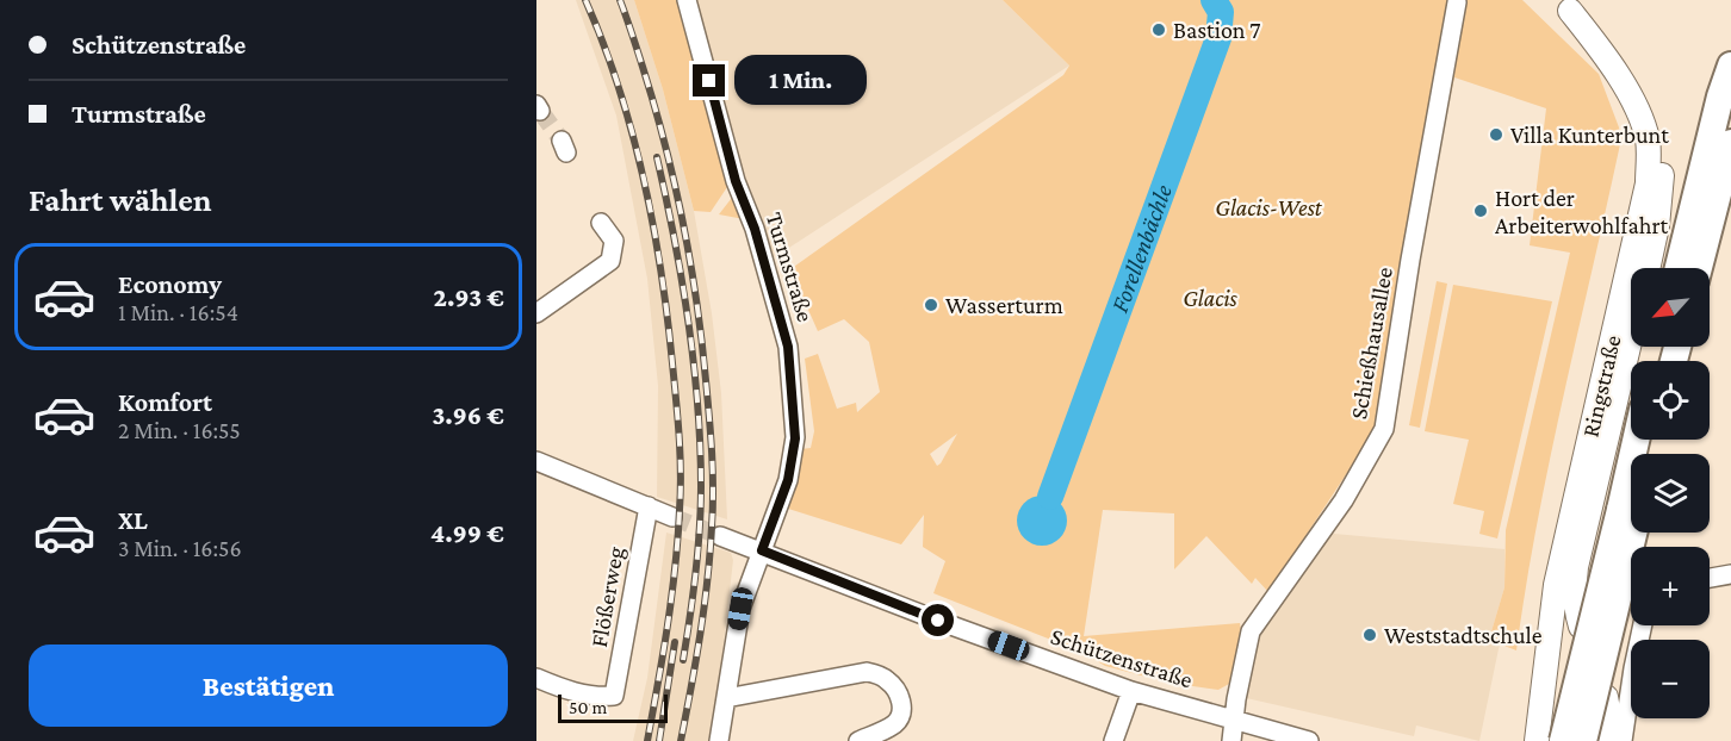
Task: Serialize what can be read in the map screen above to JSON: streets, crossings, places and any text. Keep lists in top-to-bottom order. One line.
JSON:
{"streets":{"main road":["Ringstraße"],"street":["Turmstraße","Schießhausallee","Flößerweg","Schützenstraße"]},"crossings":[["Turmstraße","Schützenstraße"],["Schießhausallee","Schützenstraße"]],"water":["Forellenbächle"],"parks":["Glacis-West","Glacis"],"places":["Bastion 7","Villa Kunterbunt","Hort der Arbeiterwohlfahrt","Wasserturm","Weststadtschule"],"scale_bar":"50 m","north":"bottom left","page":{"banner":["Schützenstraße","Turmstraße"],"bubble":"1 Min.","heading":"Fahrt wählen","list":[{"name":"Economy","note":"1 Min. · 16:54","value":"2.93 €"},{"name":"Komfort","note":"2 Min. · 16:55","value":"3.96 €"},{"name":"XL","note":"3 Min. · 16:56","value":"4.99 €"}],"map_buttons":["+","−"],"buttons":"Bestätigen","scale":"50 m"}}
